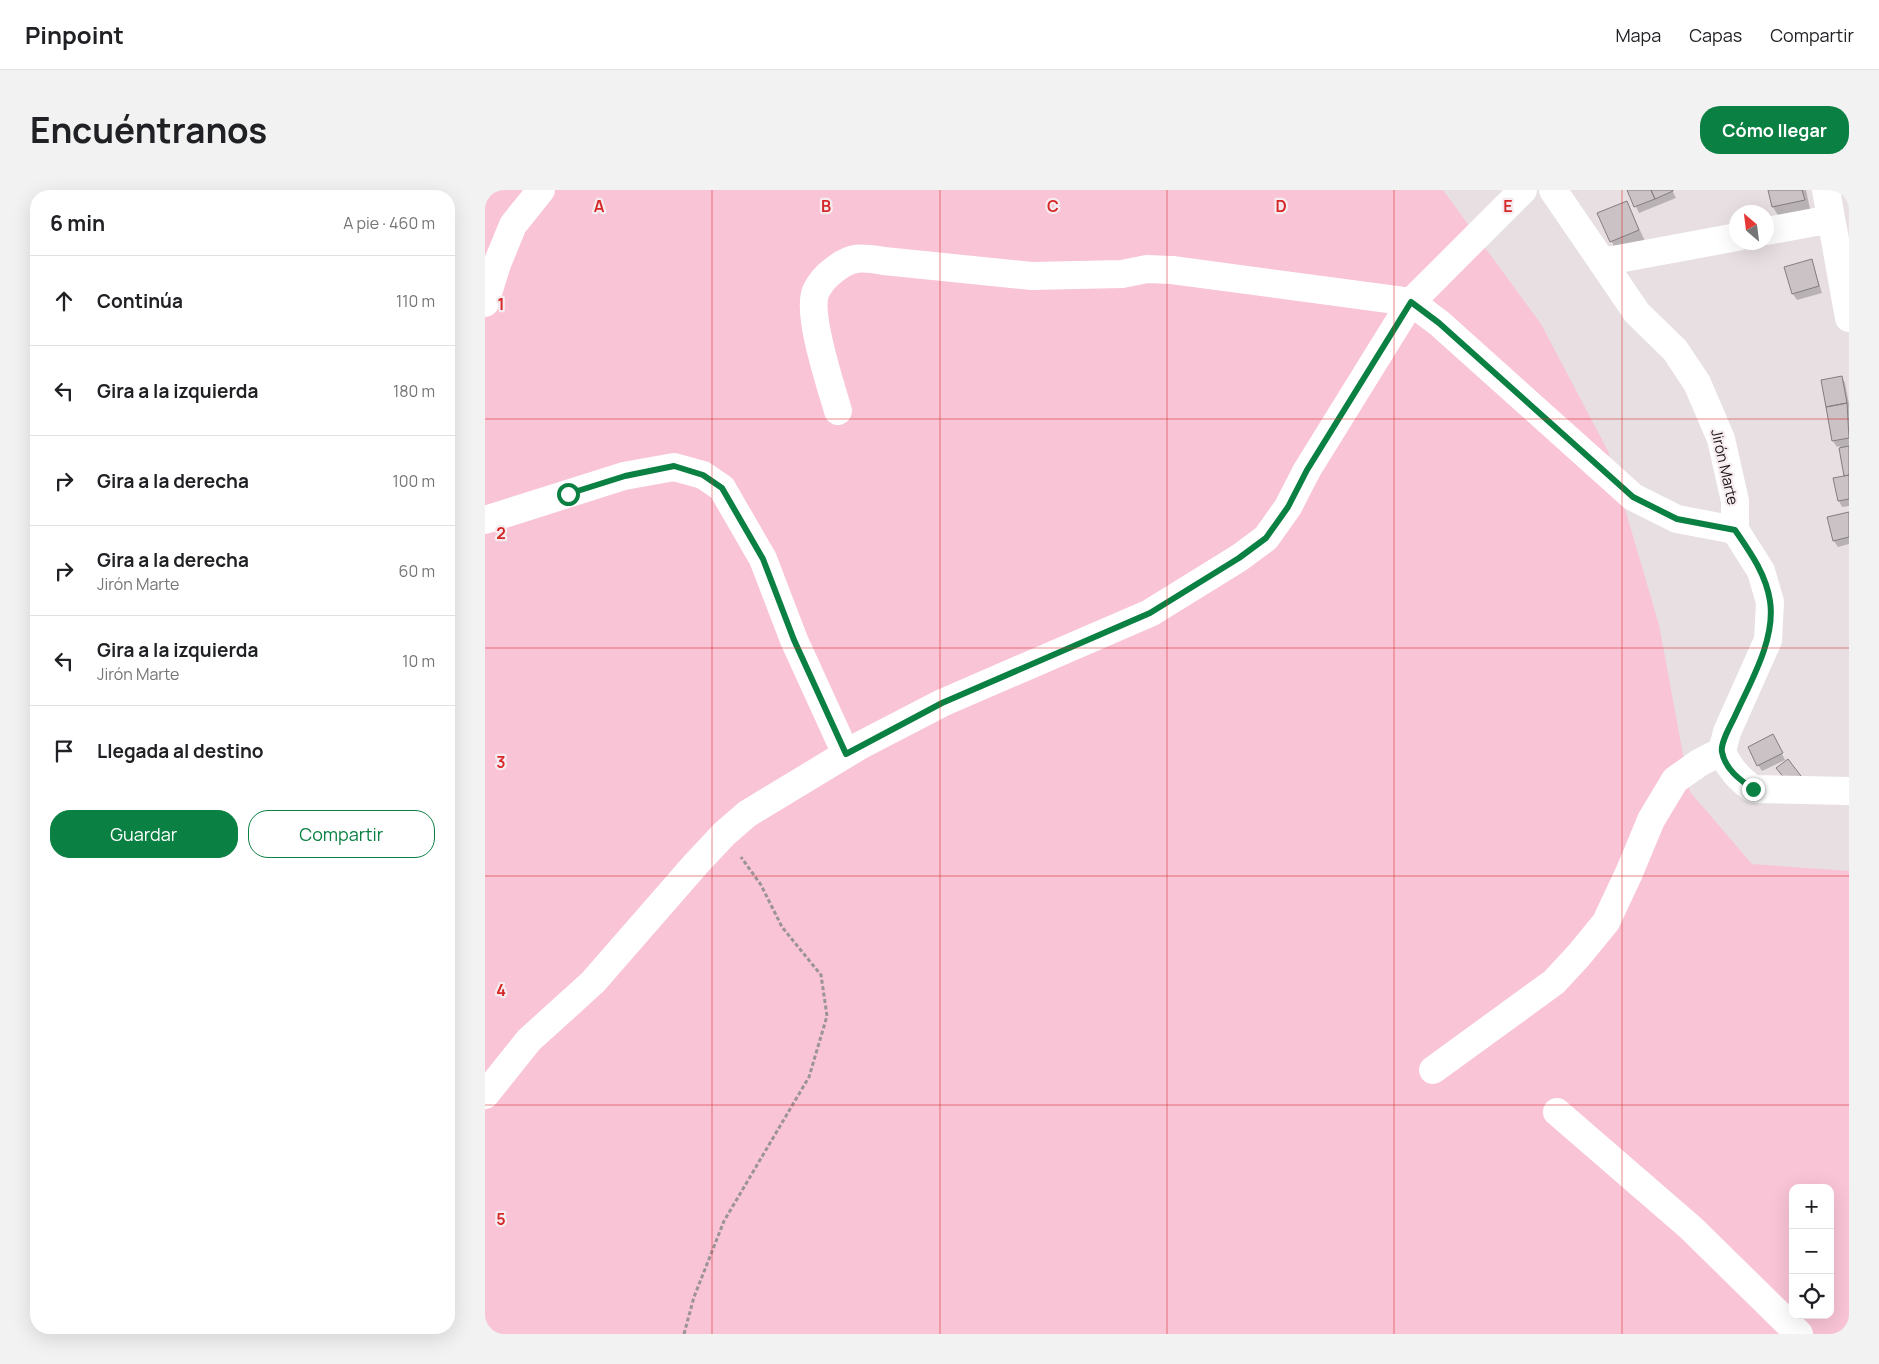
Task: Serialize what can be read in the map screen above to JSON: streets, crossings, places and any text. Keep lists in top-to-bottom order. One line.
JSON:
{"streets":{"street":["Jirón Marte"]},"north":"top left","page":{"header":"Pinpoint","nav":["Mapa","Capas","Compartir"],"title":"Encuéntranos","buttons":["Cómo llegar",["Guardar","Compartir"]],"heading":["6 min","A pie · 460 m"],"list":[["Continúa","110 m"],["Gira a la izquierda","180 m"],["Gira a la derecha","100 m"],["Gira a la derecha","Jirón Marte","60 m"],["Gira a la izquierda","Jirón Marte","10 m"],"Llegada al destino"],"map_buttons":["+","−"]},"grid":{"columns":["A","B","C","D","E"],"rows":["1","2","3","4","5"]}}
